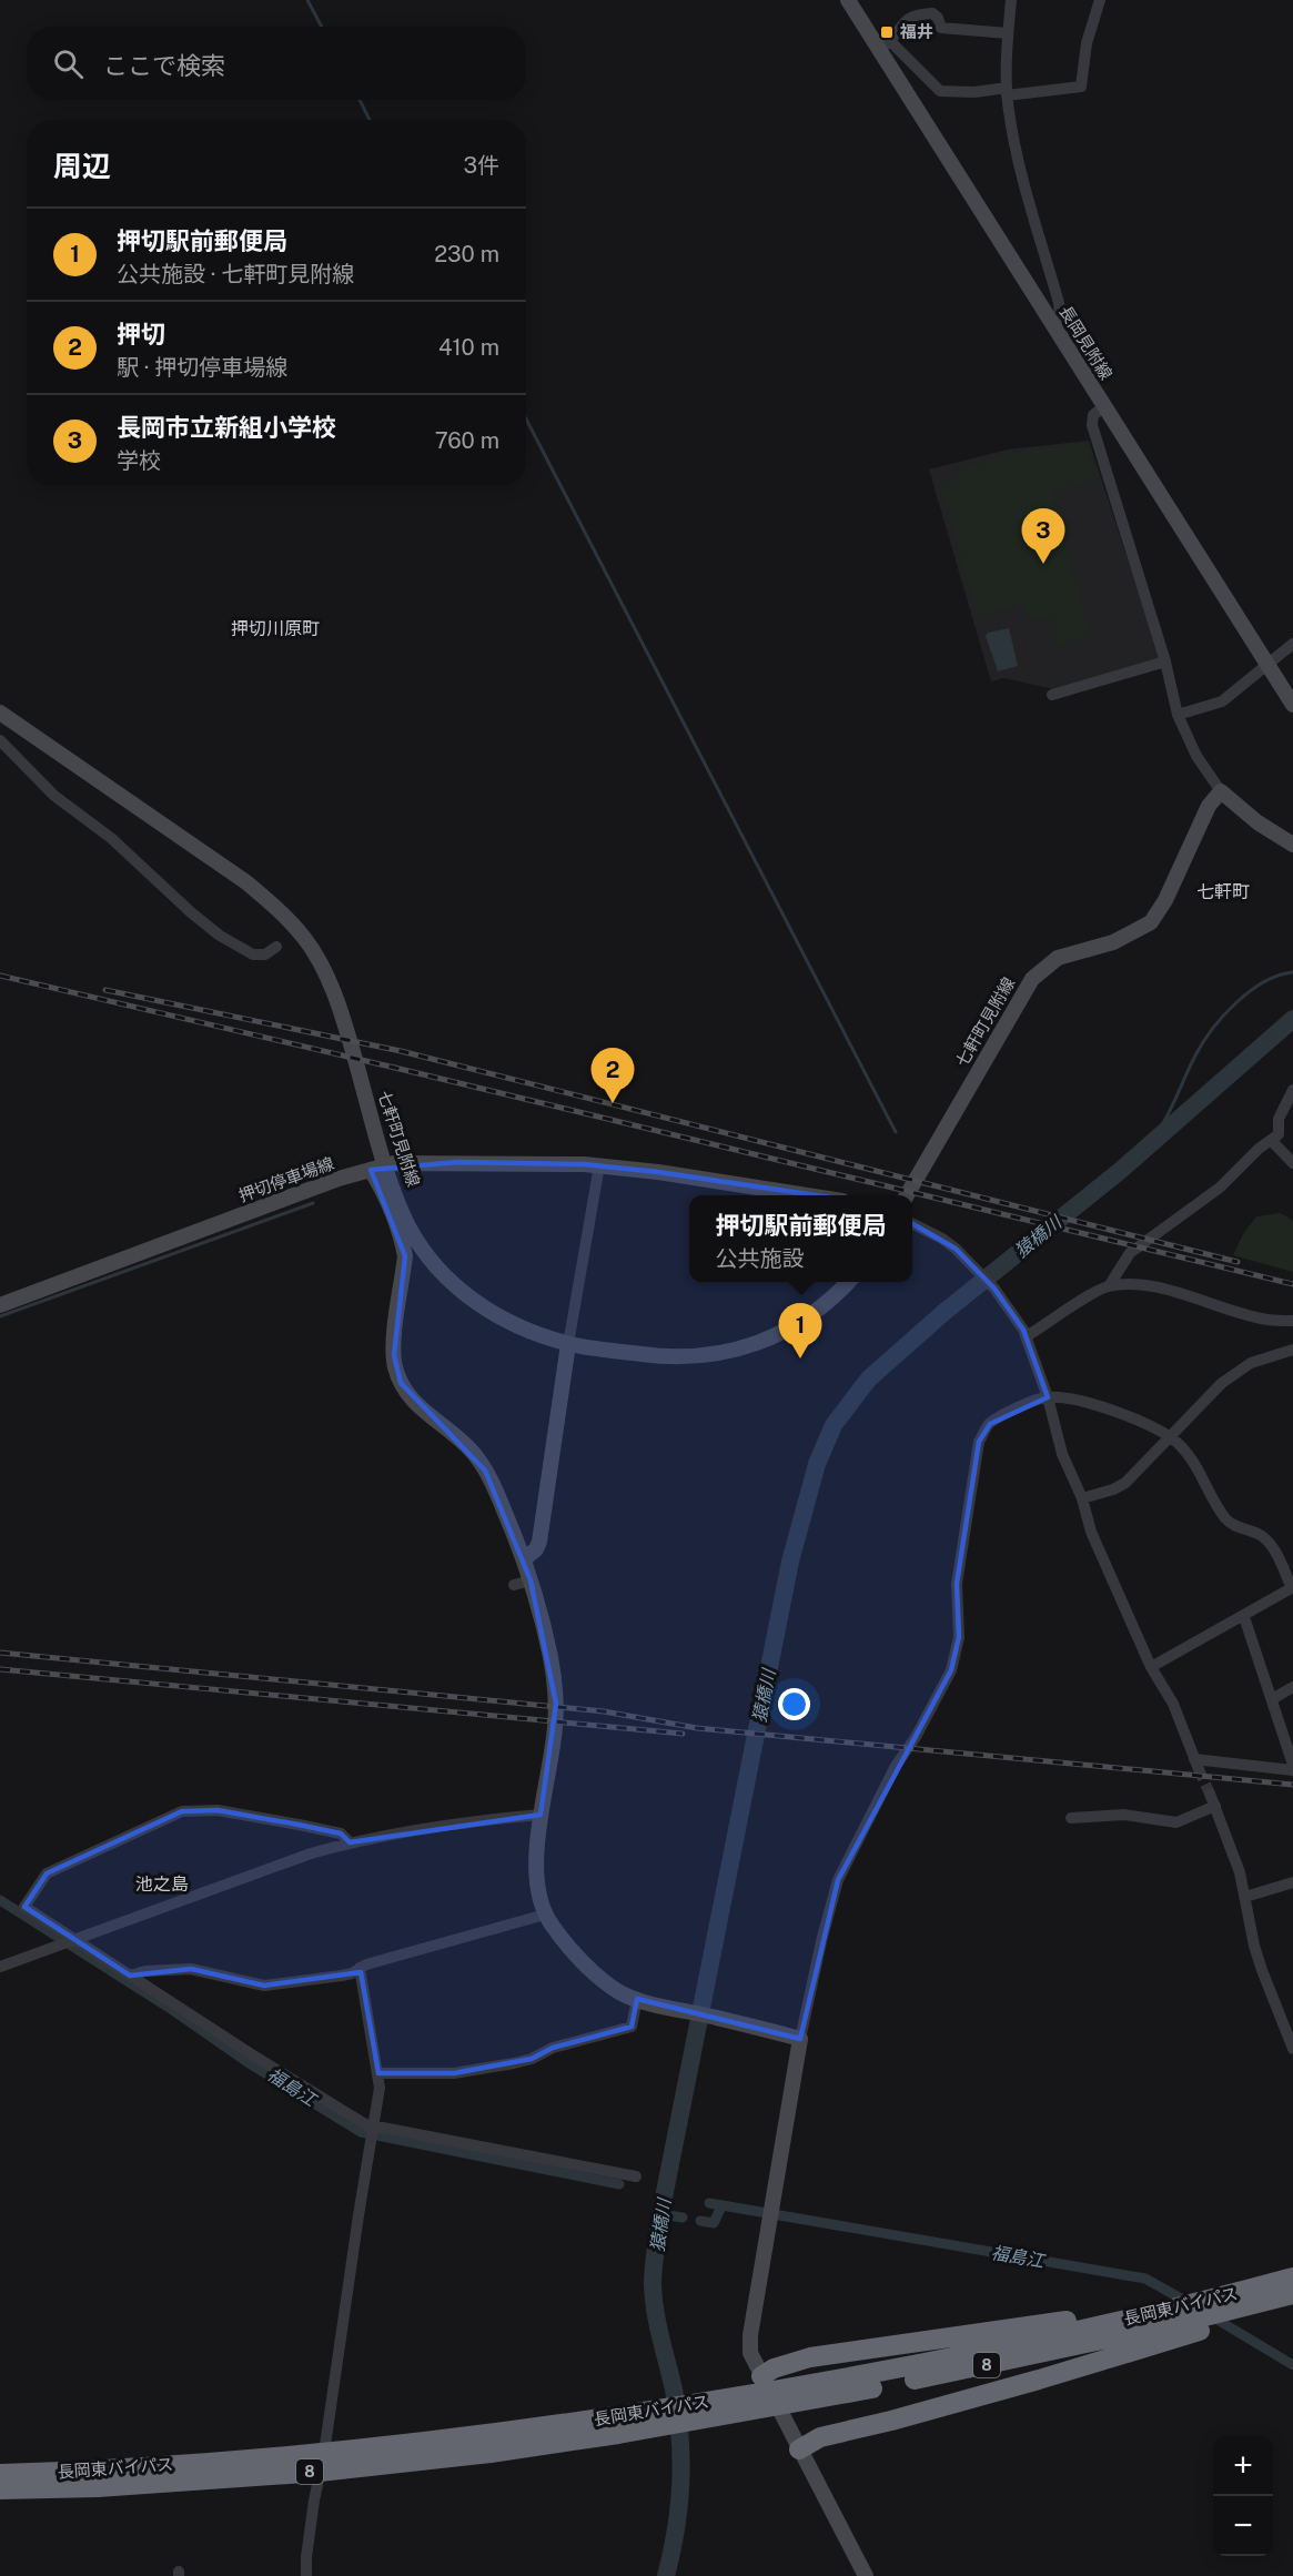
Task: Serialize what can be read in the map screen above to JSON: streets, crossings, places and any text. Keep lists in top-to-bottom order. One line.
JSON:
{"streets":{"highway":["長岡東バイパス","8"],"main road":["長岡見附線","七軒町見附線","押切停車場線"]},"districts":["押切川原町","七軒町","池之島"],"water":["猿橋川","福島江"],"places":{"transit":["福井"]},"page":{"search":"ここで検索","heading":["周辺","3件"],"list":[{"mark":"1","name":"押切駅前郵便局","note":"公共施設 · 七軒町見附線","value":"230 m"},{"mark":"2","name":"押切","note":"駅 · 押切停車場線","value":"410 m"},{"mark":"3","name":"長岡市立新組小学校","note":"学校","value":"760 m"}],"pins":["3","2","1"],"popup":["押切駅前郵便局","公共施設"],"map_buttons":["+","−"]}}
